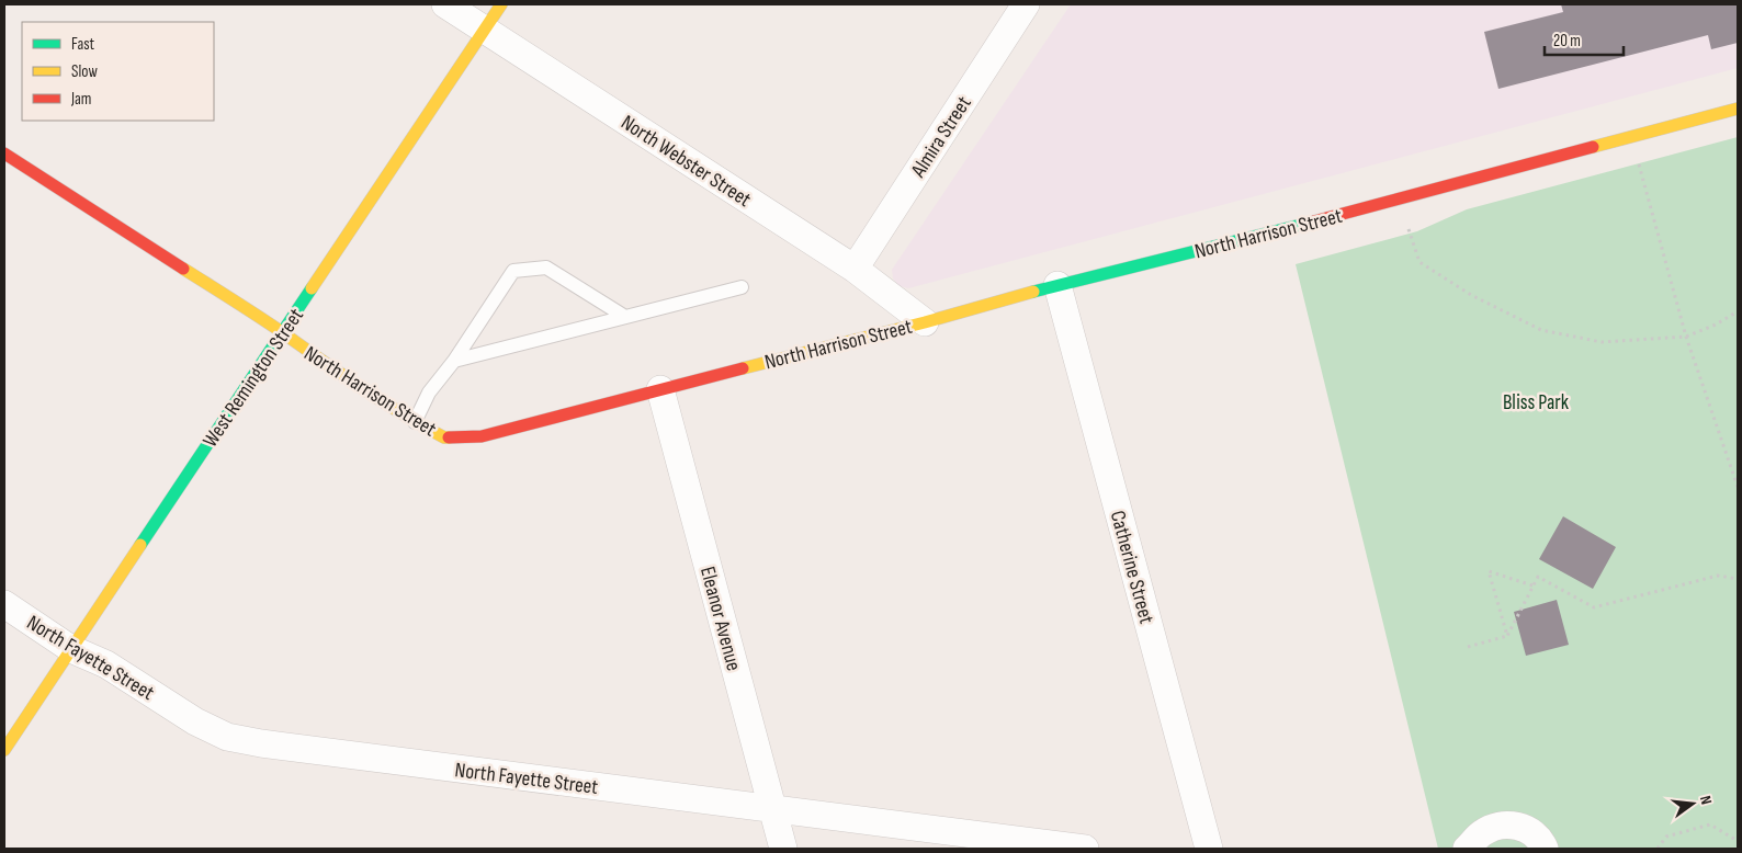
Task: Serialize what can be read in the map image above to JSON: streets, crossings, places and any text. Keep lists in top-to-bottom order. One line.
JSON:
{"streets":{"street":["Almira Street","North Webster Street","North Harrison Street","West Remington Street","Catherine Street","Eleanor Avenue","North Fayette Street"]},"crossings":[["Almira Street","North Webster Street"],["North Webster Street","North Harrison Street"],["North Webster Street","West Remington Street"],["North Harrison Street","West Remington Street"],["North Harrison Street","Catherine Street"],["North Harrison Street","Eleanor Avenue"],["West Remington Street","North Fayette Street"],["Eleanor Avenue","North Fayette Street"]],"parks":["Bliss Park"],"legend":["Fast","Slow","Jam"],"scale_bar":"20 m","north":"right"}
